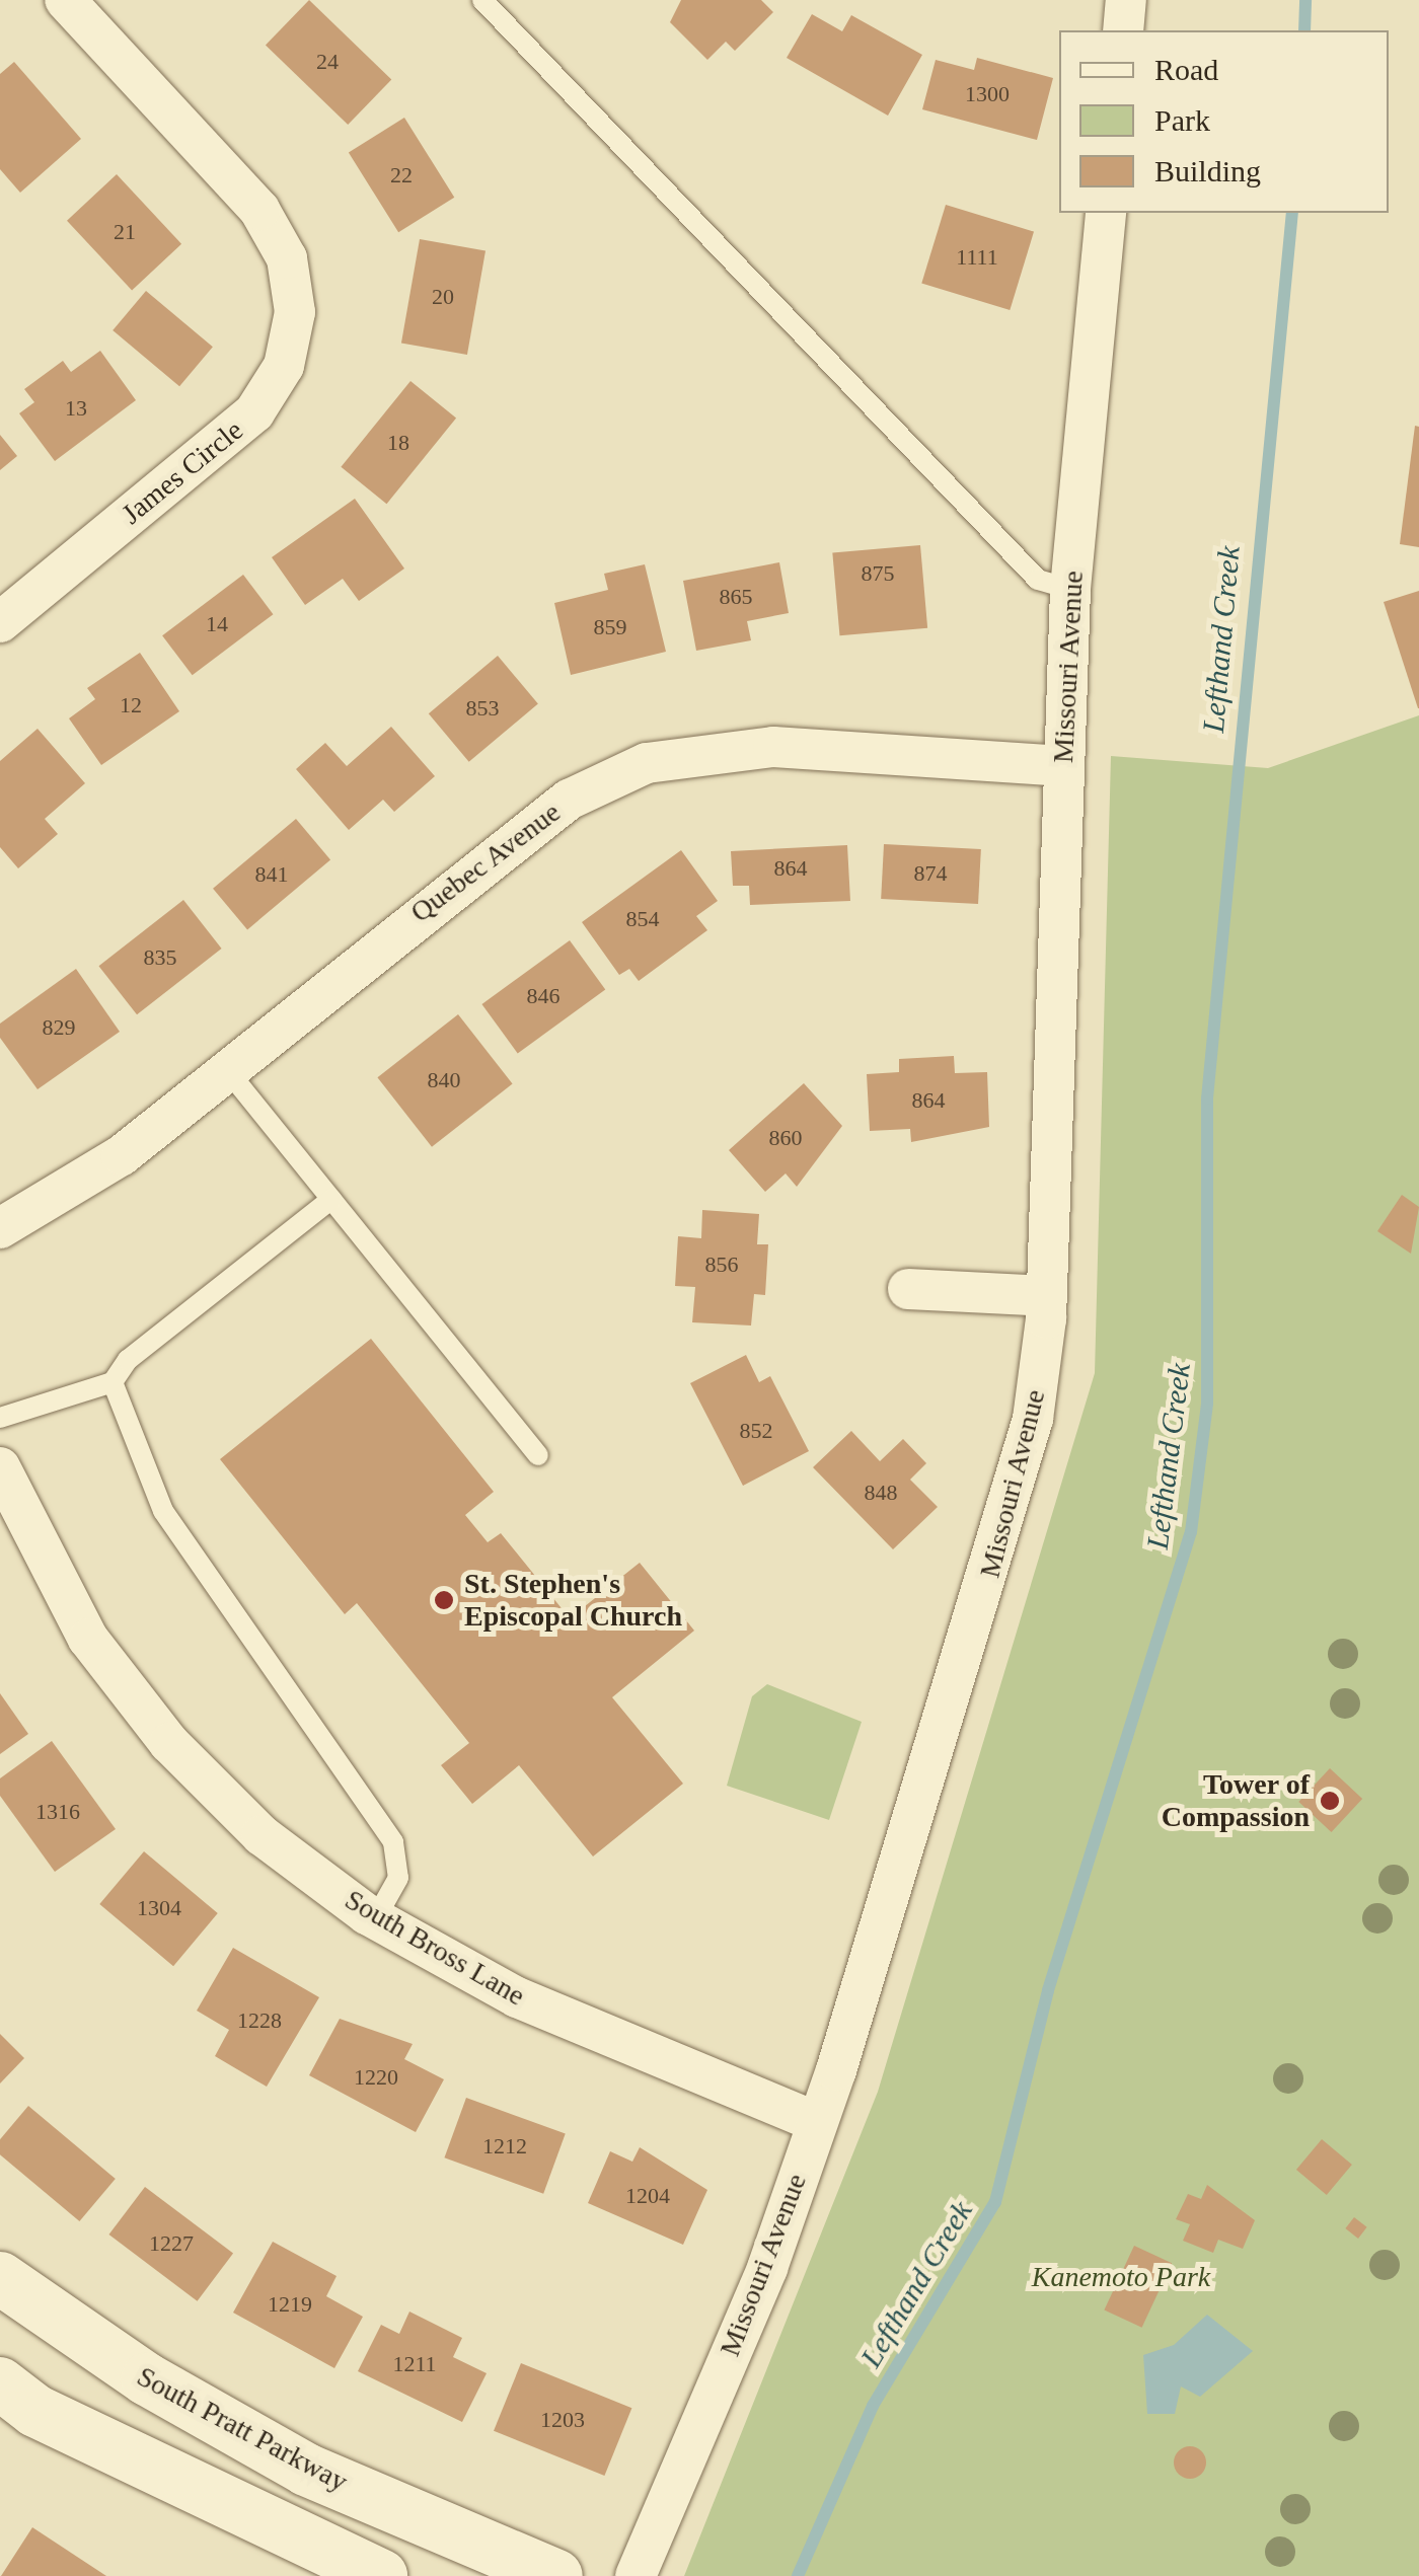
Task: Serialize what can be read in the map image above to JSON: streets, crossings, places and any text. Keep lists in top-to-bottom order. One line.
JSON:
{"streets":{"street":["James Circle","Missouri Avenue","Quebec Avenue","South Bross Lane","South Pratt Parkway"]},"crossings":[["Missouri Avenue","Quebec Avenue"],["Missouri Avenue","South Bross Lane"]],"water":["Lefthand Creek"],"parks":["Kanemoto Park"],"places":["St. Stephen's Episcopal Church","Tower of Compassion"],"house_numbers":["24","1300","22","21","1111","20","13","18","875","865","14","859","12","853","864","874","841","854","835","846","829","840","864","860","856","852","848","1316","1304","1228","1220","1212","1204","1227","1219","1211","1203"],"legend":["Road","Park","Building"]}
